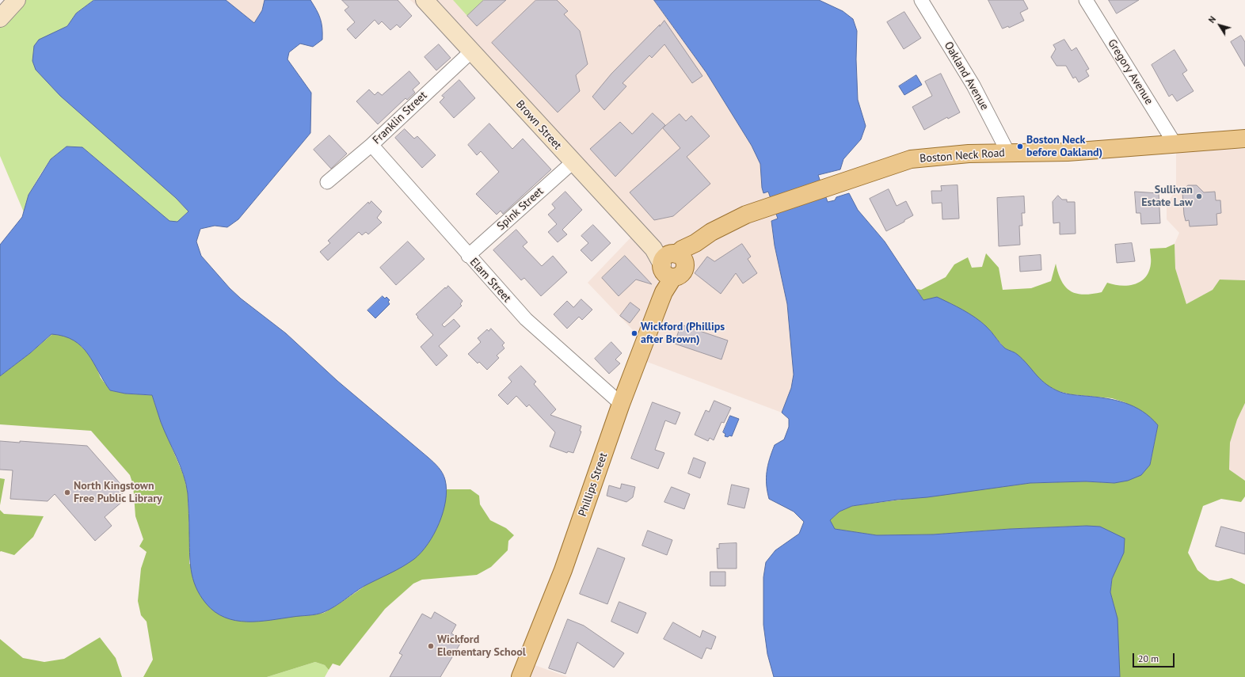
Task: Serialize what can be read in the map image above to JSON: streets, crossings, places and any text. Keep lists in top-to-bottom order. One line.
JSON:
{"streets":{"main road":["Brown Street","Boston Neck Road","Phillips Street"],"street":["Gregory Avenue","Oakland Avenue","Franklin Street","Spink Street","Elam Street"]},"crossings":[["Gregory Avenue","Boston Neck Road"],["Oakland Avenue","Boston Neck Road"],["Franklin Street","Brown Street"],["Franklin Street","Elam Street"],["Brown Street","Boston Neck Road"],["Brown Street","Spink Street"],["Brown Street","Phillips Street"],["Boston Neck Road","Phillips Street"],["Spink Street","Elam Street"],["Elam Street","Phillips Street"]],"places":["Boston Neck before Oakland)","Sullivan Estate Law","Wickford (Phillips after Brown)","North Kingstown Free Public Library","Wickford Elementary School"],"scale_bar":"20 m","north":"top left"}
